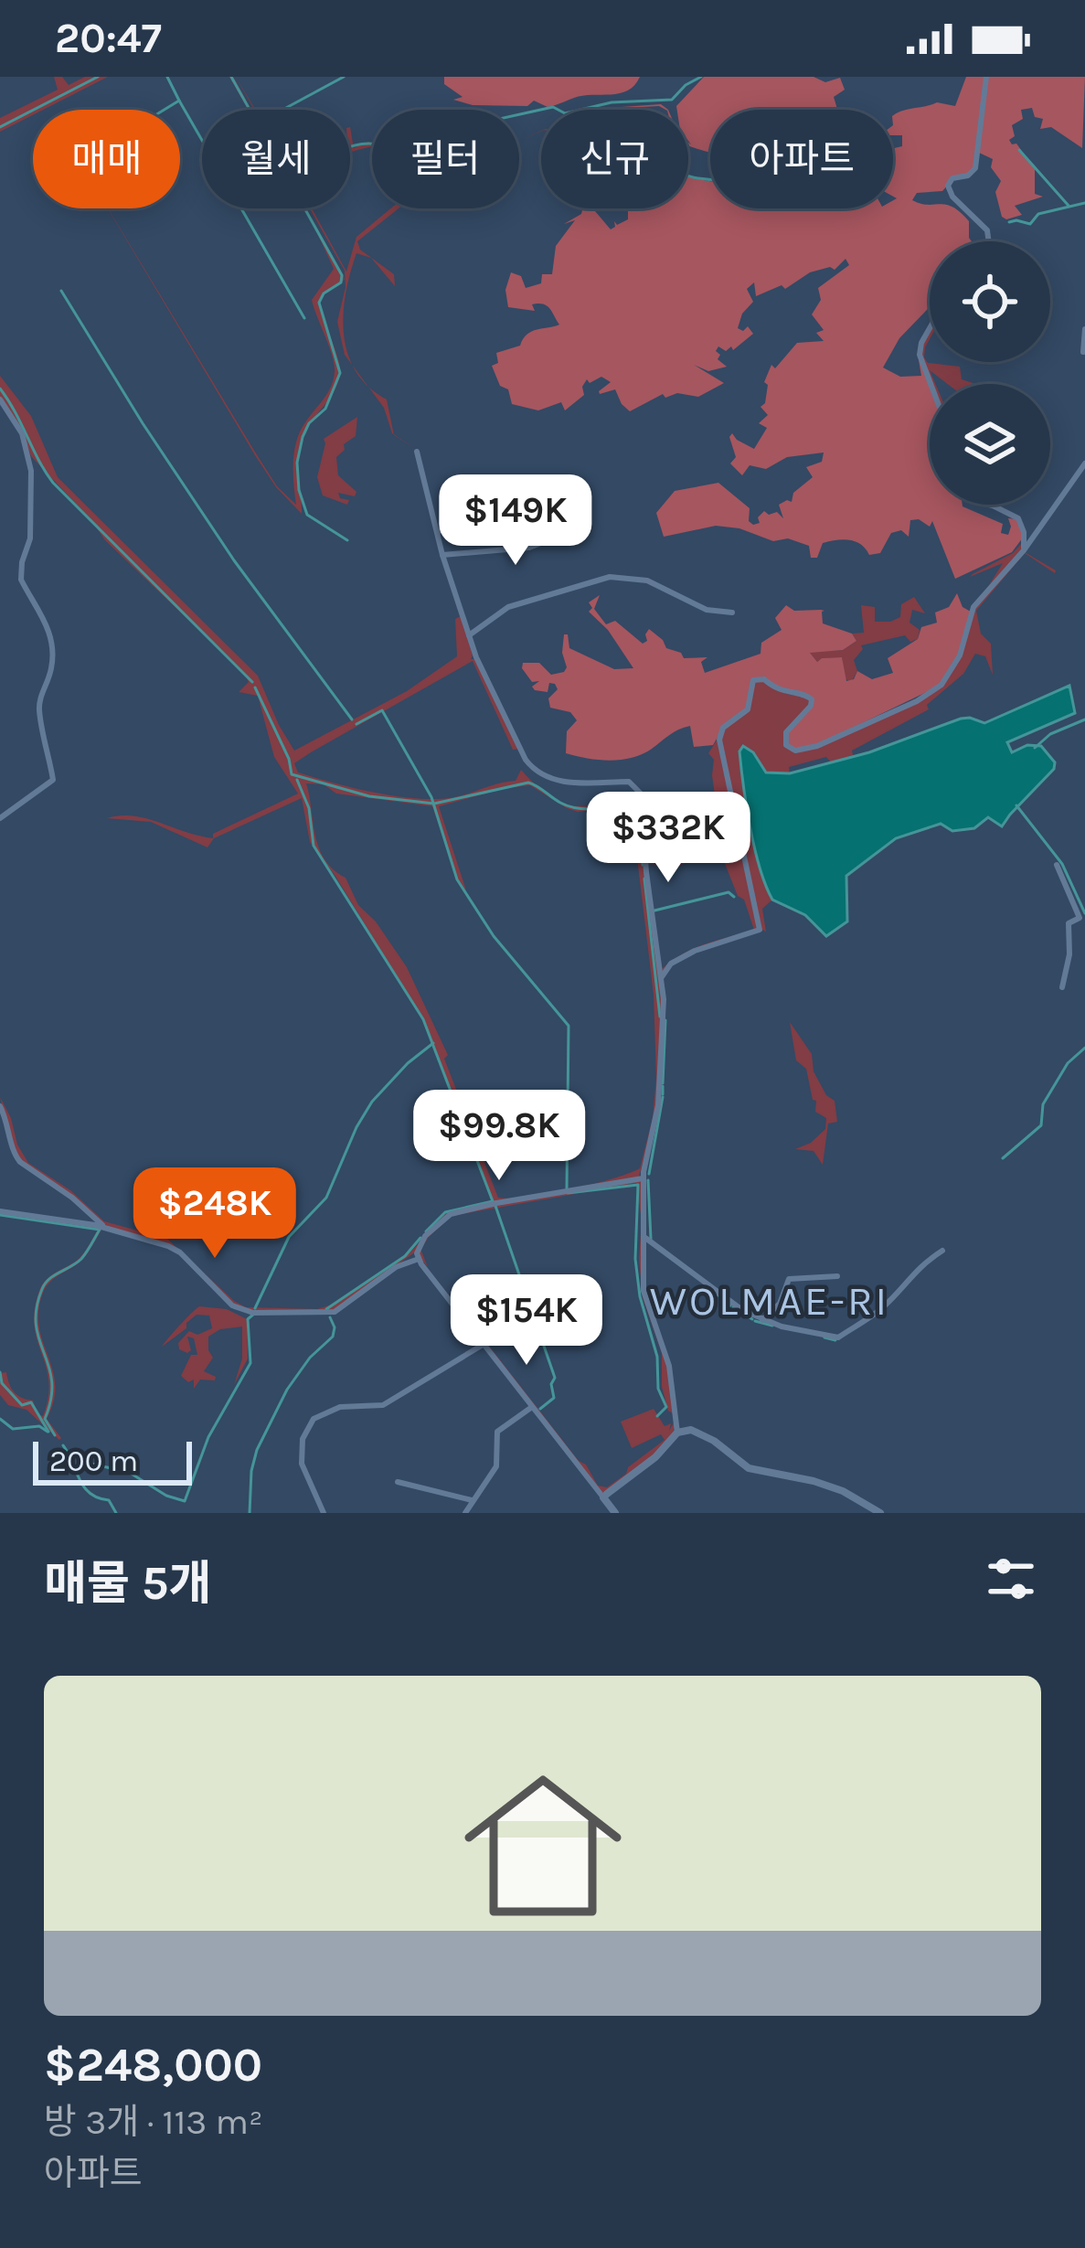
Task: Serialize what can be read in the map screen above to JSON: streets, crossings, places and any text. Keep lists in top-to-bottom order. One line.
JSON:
{"districts":["WOLMAE-RI"],"scale_bar":"200 m","page":{"status":"20:47","chip":["매매","월세","필터","신규","아파트"],"price":["$149K","$332K","$99.8K","$248K","$154K"],"scale":"200 m","heading":"매물 5개","list":[{"name":"$248,000","note":"방 3개 · 113 m² · 아파트"}]}}
